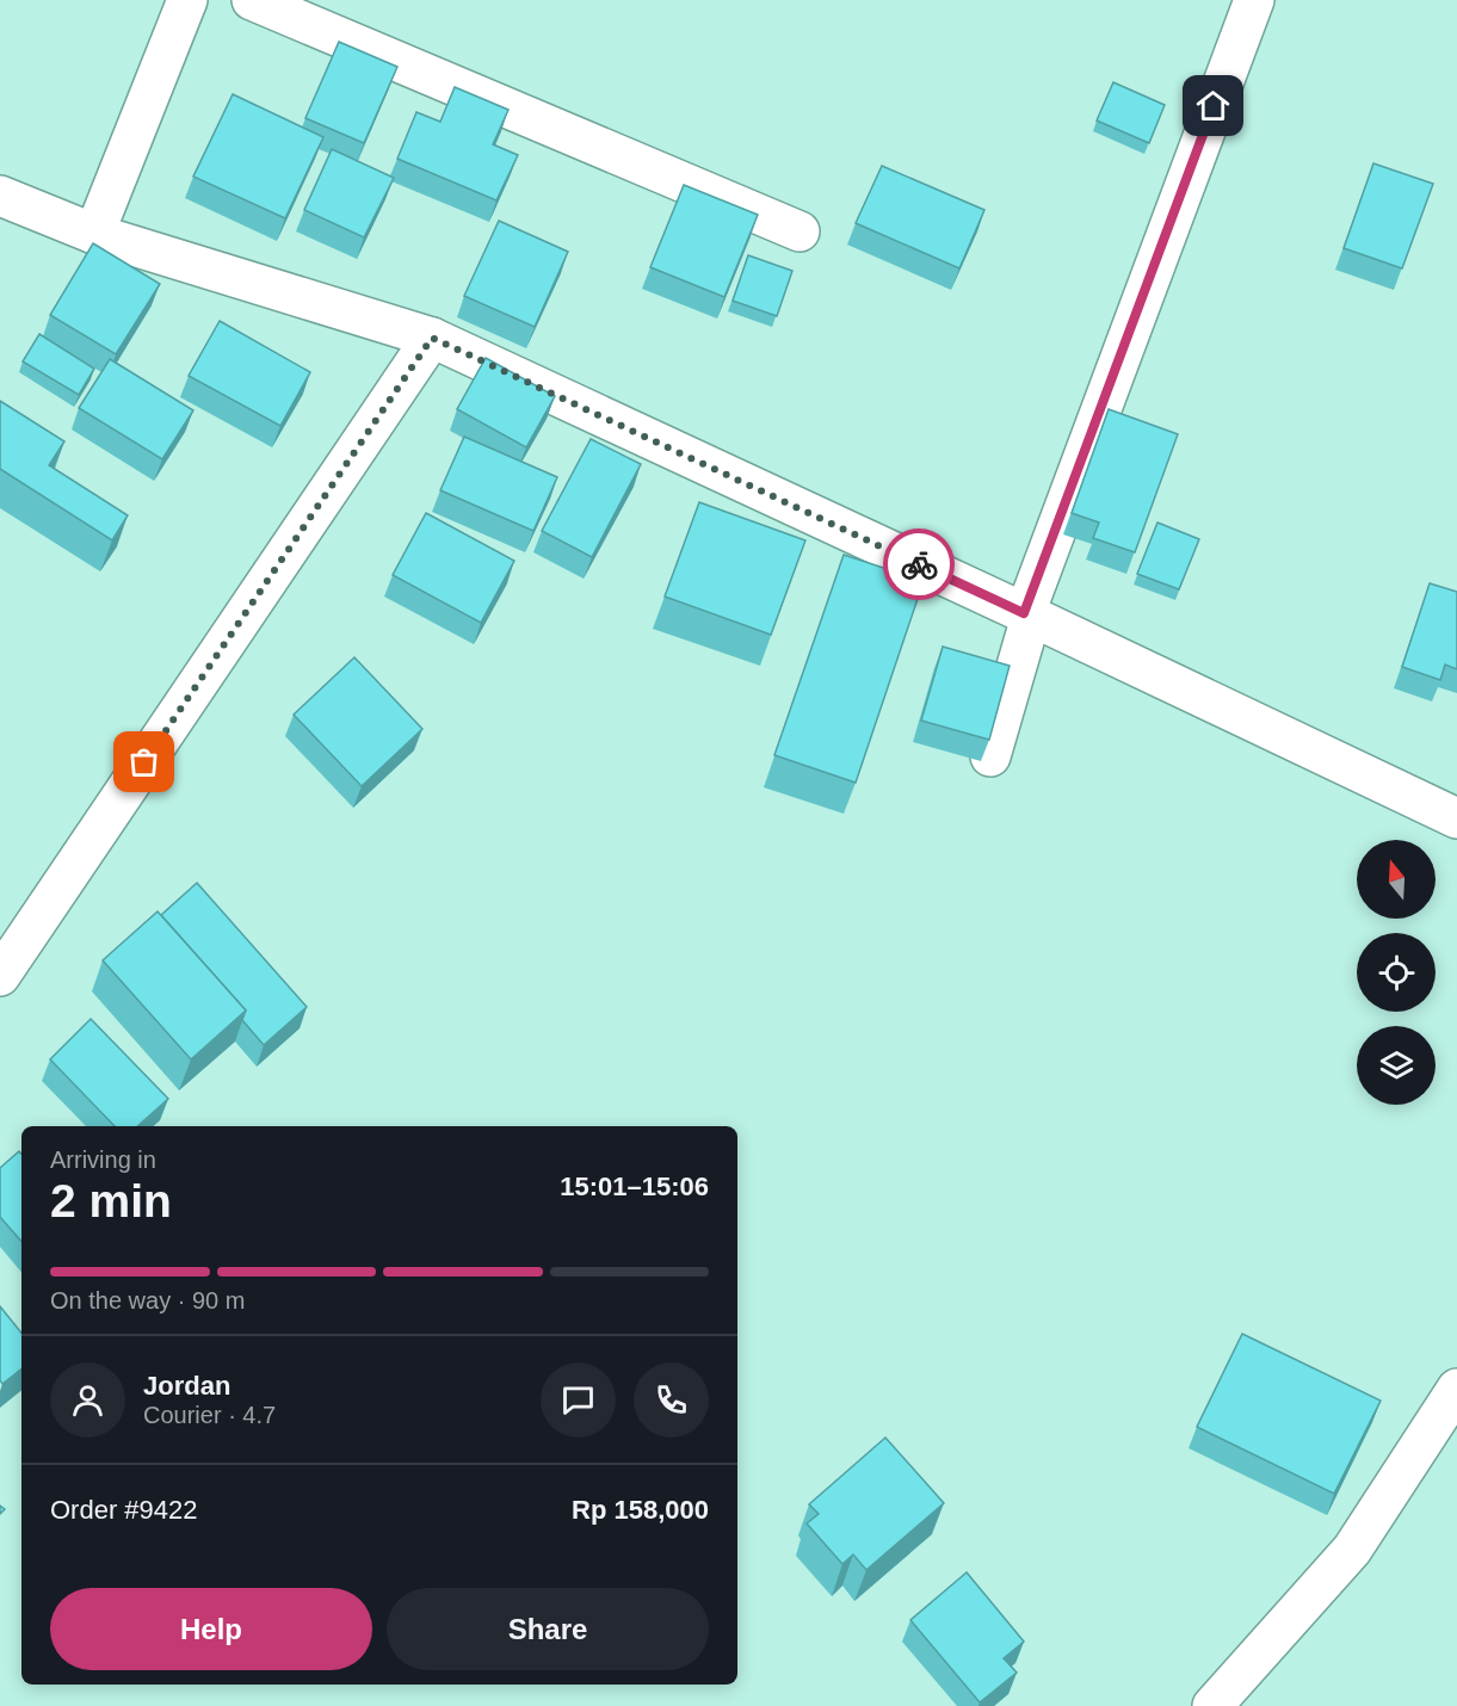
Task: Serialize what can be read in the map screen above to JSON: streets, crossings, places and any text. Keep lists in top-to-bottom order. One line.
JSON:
{"north":"top","page":{"heading":["2 min","Arriving in","15:01–15:06"],"panel":["Jordan","Courier · 4.7","Order #9422","Rp 158,000"],"bar":"On the way · 90 m","buttons":["Help","Share"]}}
